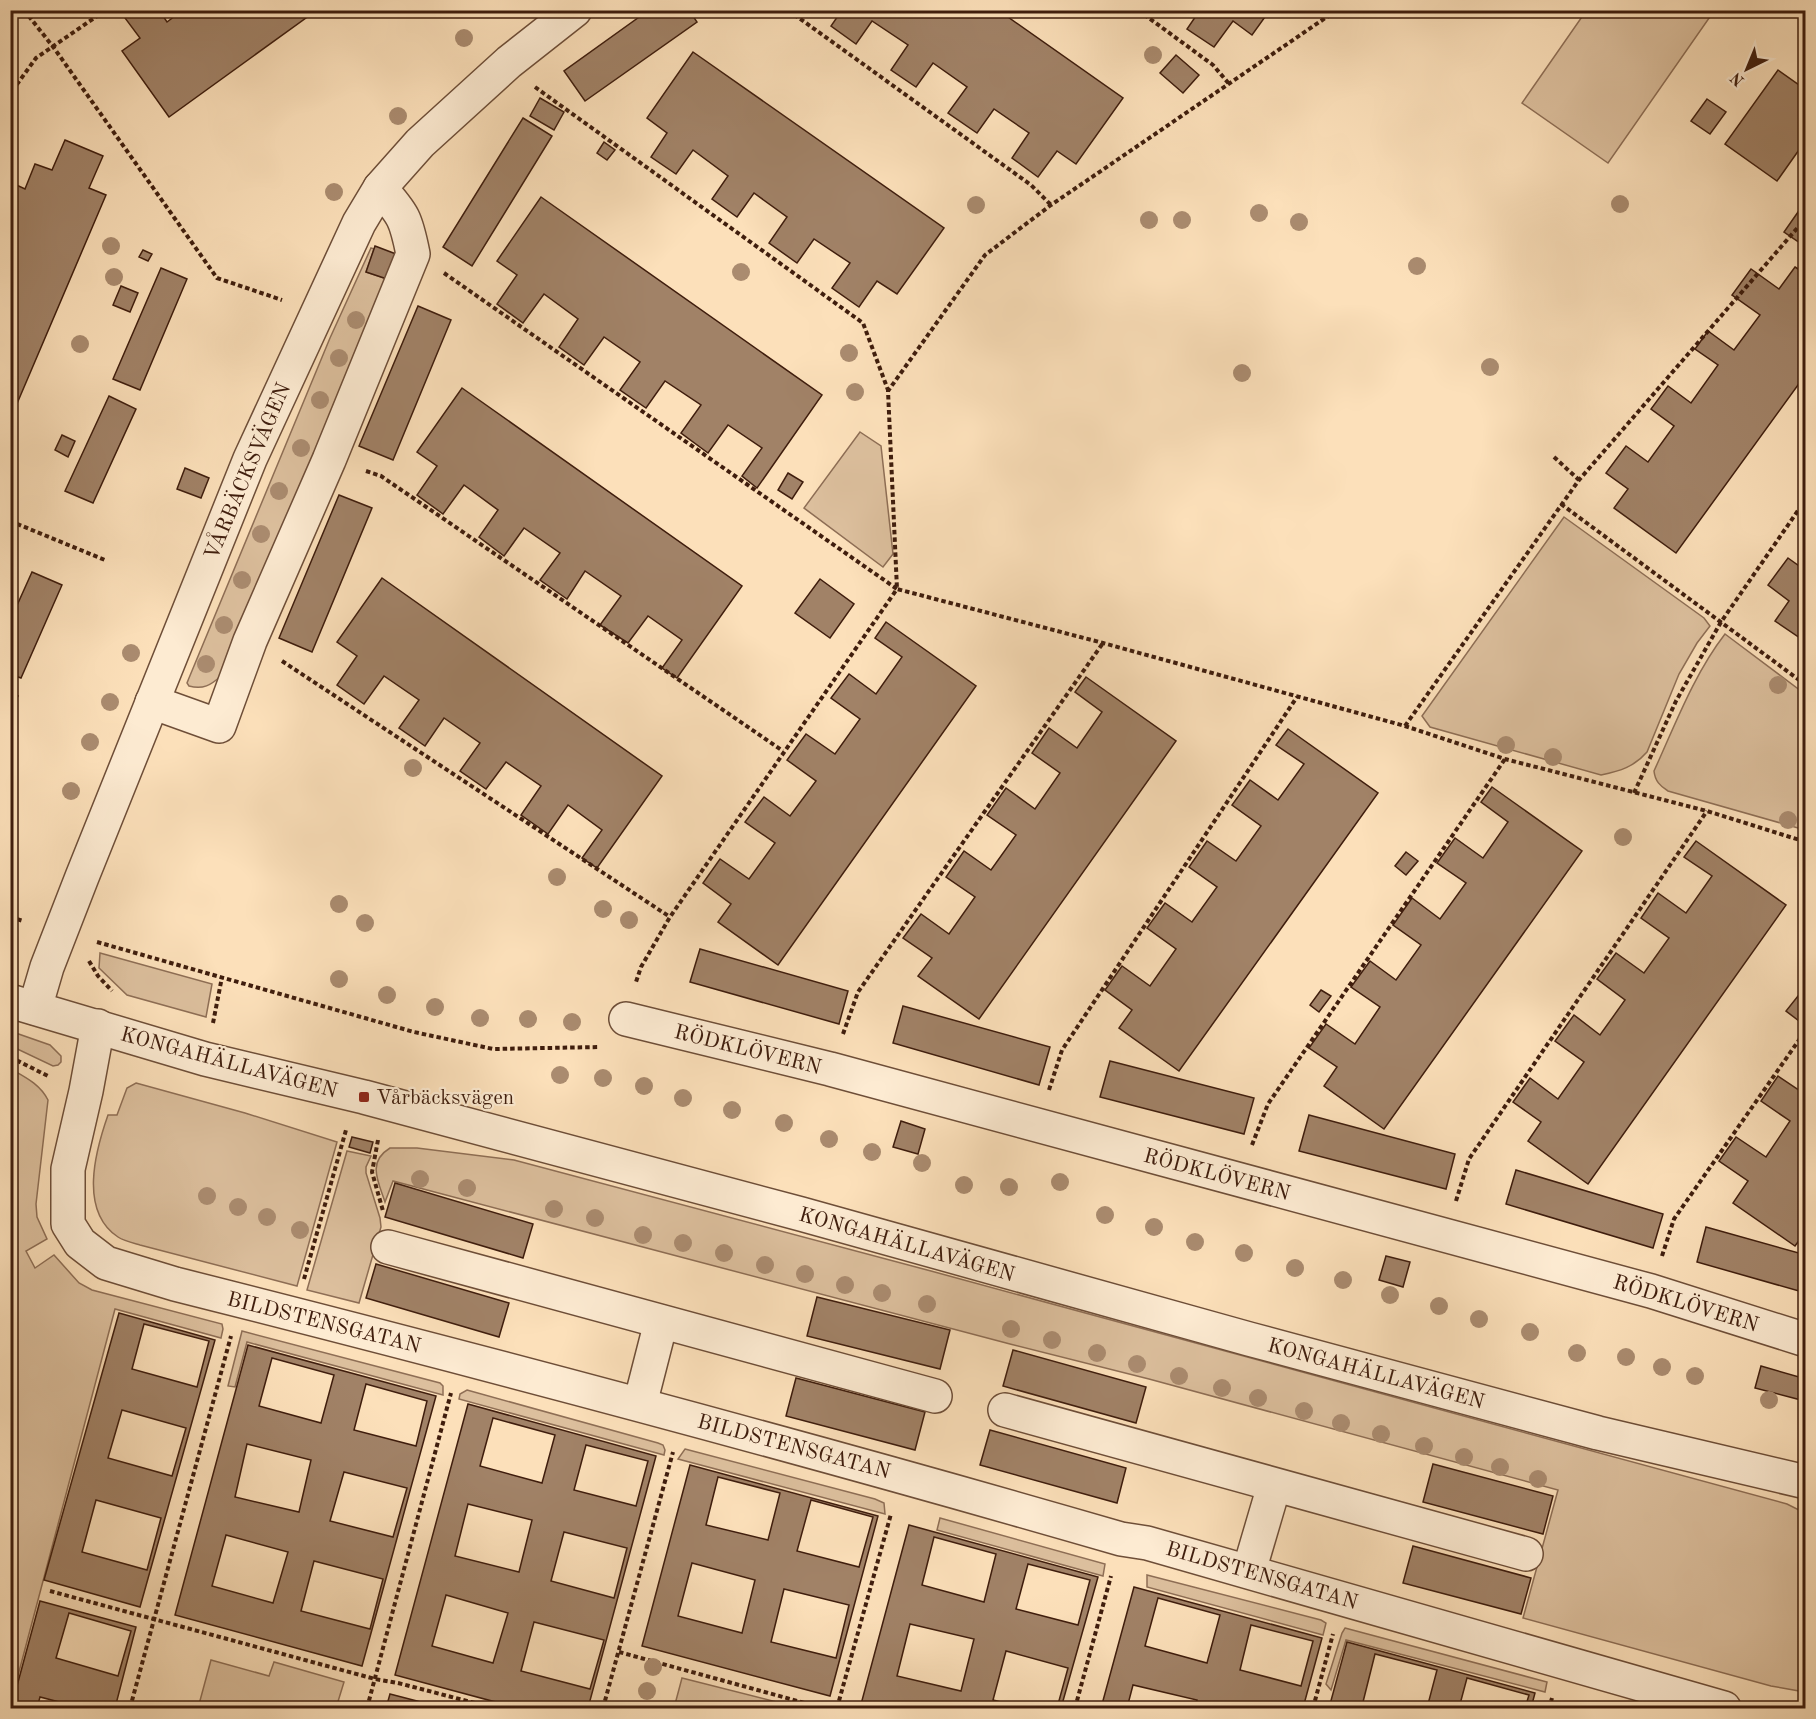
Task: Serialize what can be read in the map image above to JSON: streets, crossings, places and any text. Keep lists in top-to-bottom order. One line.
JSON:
{"streets":{"street":["VÅRBÄCKSVÄGEN","RÖDKLÖVERN","KONGAHÄLLAVÄGEN","BILDSTENSGATAN"]},"crossings":[["VÅRBÄCKSVÄGEN","KONGAHÄLLAVÄGEN"],["KONGAHÄLLAVÄGEN","BILDSTENSGATAN"]],"places":{"transit":["Vårbäcksvägen"]},"north":"bottom left"}
